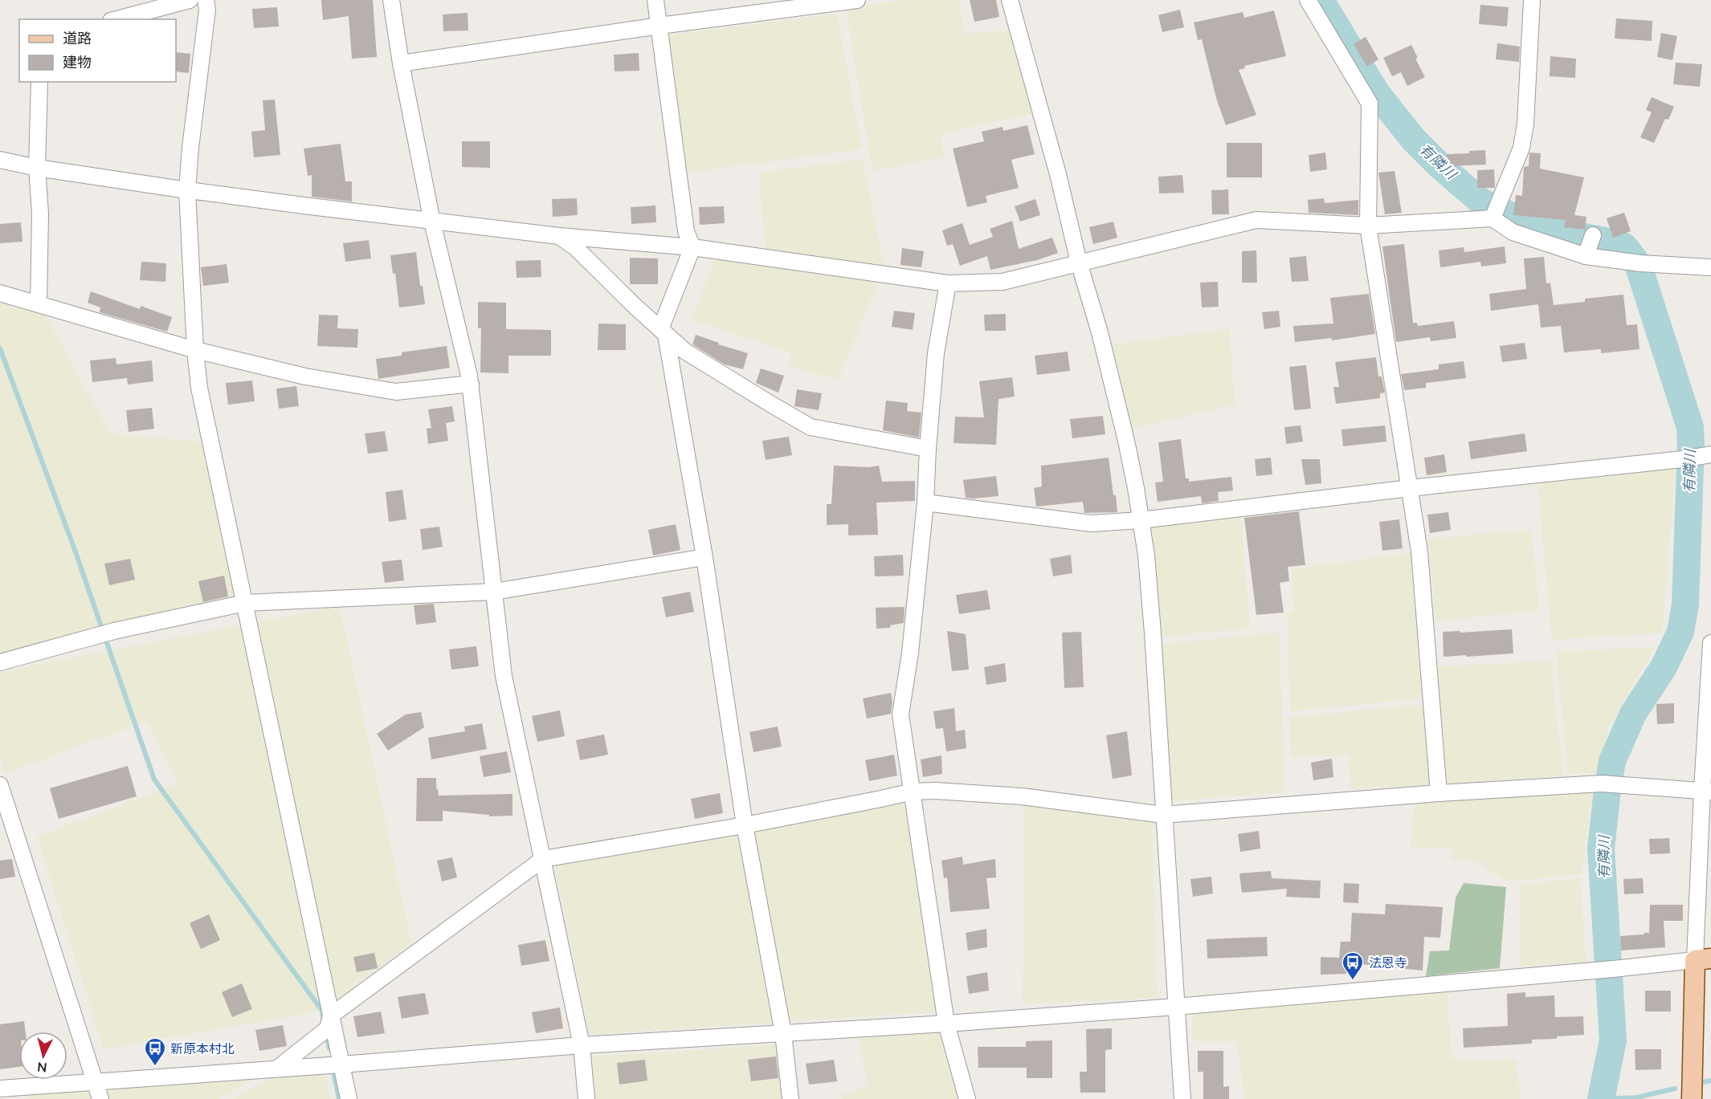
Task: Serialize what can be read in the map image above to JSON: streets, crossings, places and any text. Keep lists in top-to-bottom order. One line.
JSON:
{"water":["有隣川"],"places":{"bus stop":["法恩寺","新原本村北"]},"legend":["道路","建物"],"north":"bottom"}
